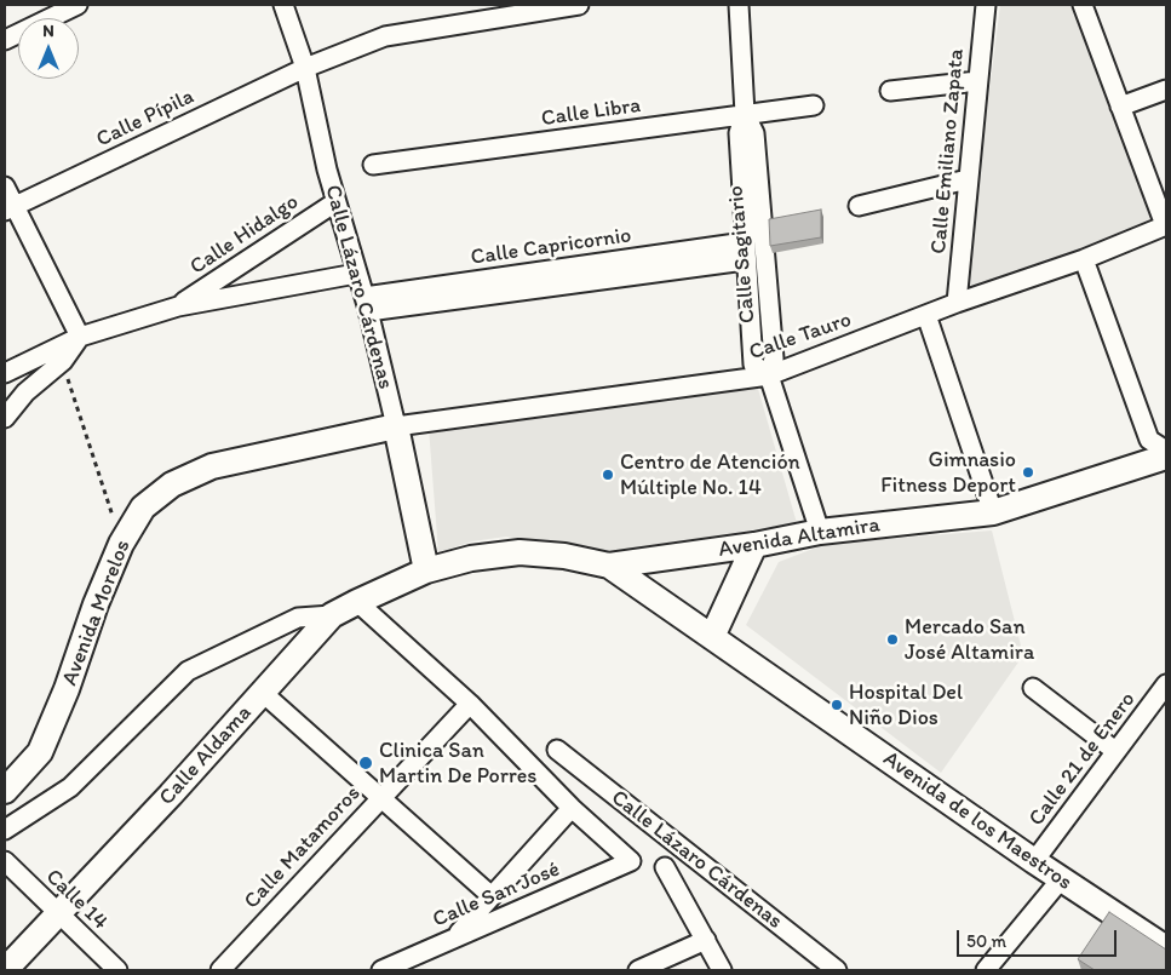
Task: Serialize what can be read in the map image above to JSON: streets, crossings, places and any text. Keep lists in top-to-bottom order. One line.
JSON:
{"streets":{"main road":["Calle Lázaro Cárdenas","Avenida Altamira","Avenida Morelos","Calle Aldama","Avenida de los Maestros"],"street":["Calle Libra","Calle Pípila","Calle Emiliano Zapata","Calle Hidalgo","Calle Capricornio","Calle Sagitario","Calle Tauro","Calle 21 de Enero","Calle Matamoros","Calle San José","Calle 14"]},"crossings":[["Calle Libra","Calle Sagitario"],["Calle Pípila","Calle Lázaro Cárdenas"],["Calle Emiliano Zapata","Calle Tauro"],["Calle Hidalgo","Calle Lázaro Cárdenas"],["Calle Capricornio","Calle Sagitario"],["Calle Capricornio","Calle Lázaro Cárdenas"],["Calle Sagitario","Calle Tauro"],["Calle Lázaro Cárdenas","Calle Tauro"],["Calle Lázaro Cárdenas","Avenida Altamira"],["Calle Lázaro Cárdenas","Avenida Morelos"],["Calle Lázaro Cárdenas","Calle Aldama"],["Calle Lázaro Cárdenas","Calle Matamoros"],["Calle Lázaro Cárdenas","Calle San José"],["Calle Tauro","Avenida Morelos"],["Avenida Altamira","Calle Aldama"],["Avenida Altamira","Avenida de los Maestros"],["Calle Aldama","Calle 14"],["Calle 21 de Enero","Avenida de los Maestros"]],"places":["Gimnasio Fitness Deport","Centro de Atención Múltiple No. 14","Mercado San José Altamira","Hospital Del Niño Dios","Clinica San Martin De Porres"],"scale_bar":"50 m","north":"top"}
